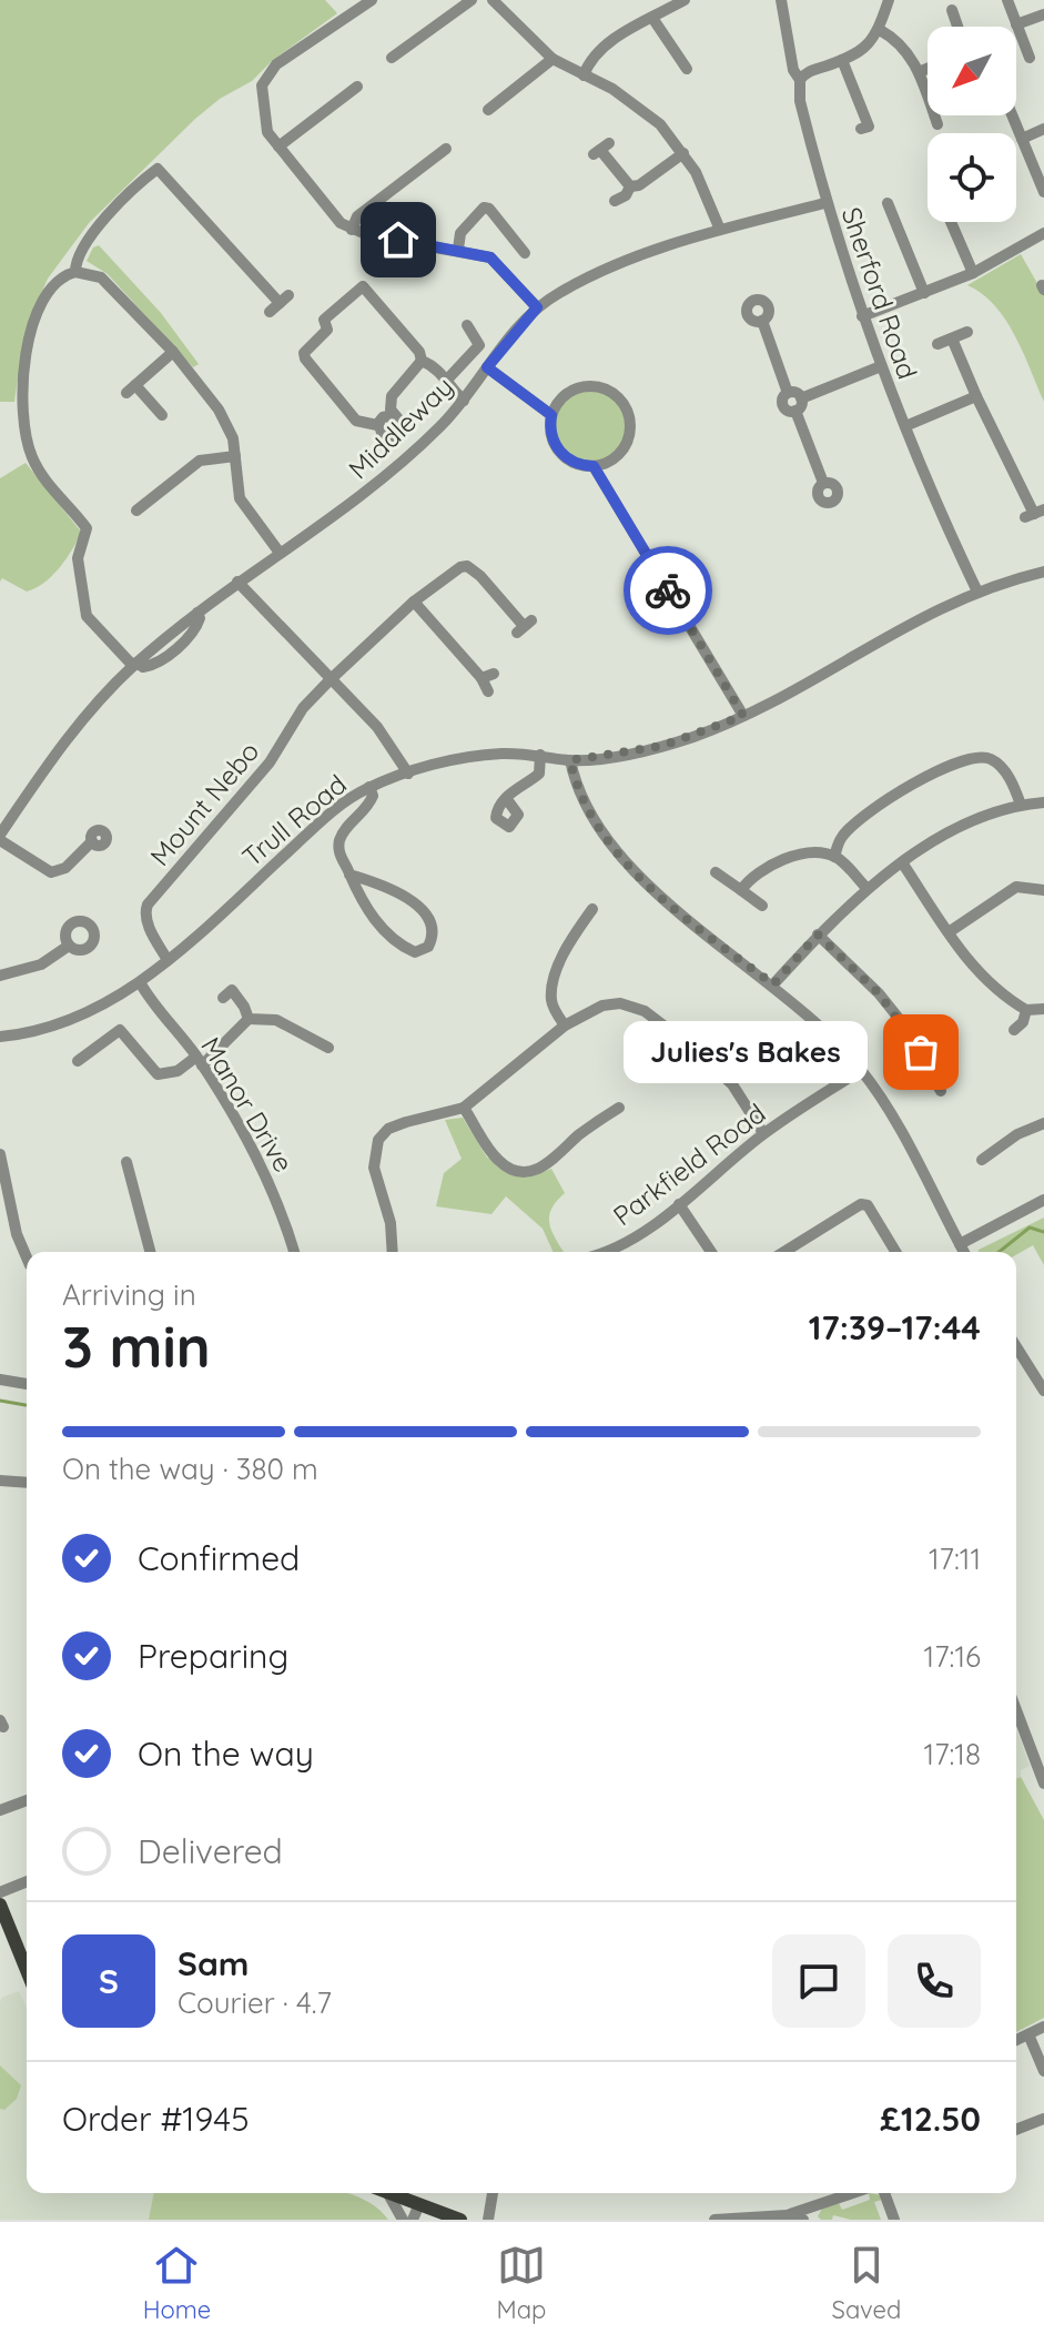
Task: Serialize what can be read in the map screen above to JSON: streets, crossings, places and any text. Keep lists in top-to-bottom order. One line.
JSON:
{"streets":{"street":["Sherford Road","Middleway","Mount Nebo","Trull Road","Manor Drive","Parkfield Road"]},"crossings":[["Sherford Road","Middleway"],["Sherford Road","Trull Road"],["Mount Nebo","Trull Road"],["Trull Road","Manor Drive"]],"places":["Julies's Bakes"],"north":"bottom left","page":{"bubble":"Julies's Bakes","heading":["3 min","Arriving in","17:39–17:44"],"panel":["Sam","Courier · 4.7","Order #1945","£12.50"],"bar":"On the way · 380 m","list":[["Confirmed","17:11"],["Preparing","17:16"],["On the way","17:18"],"Delivered"],"round":"S","tabs":["Home","Map","Saved"]}}
